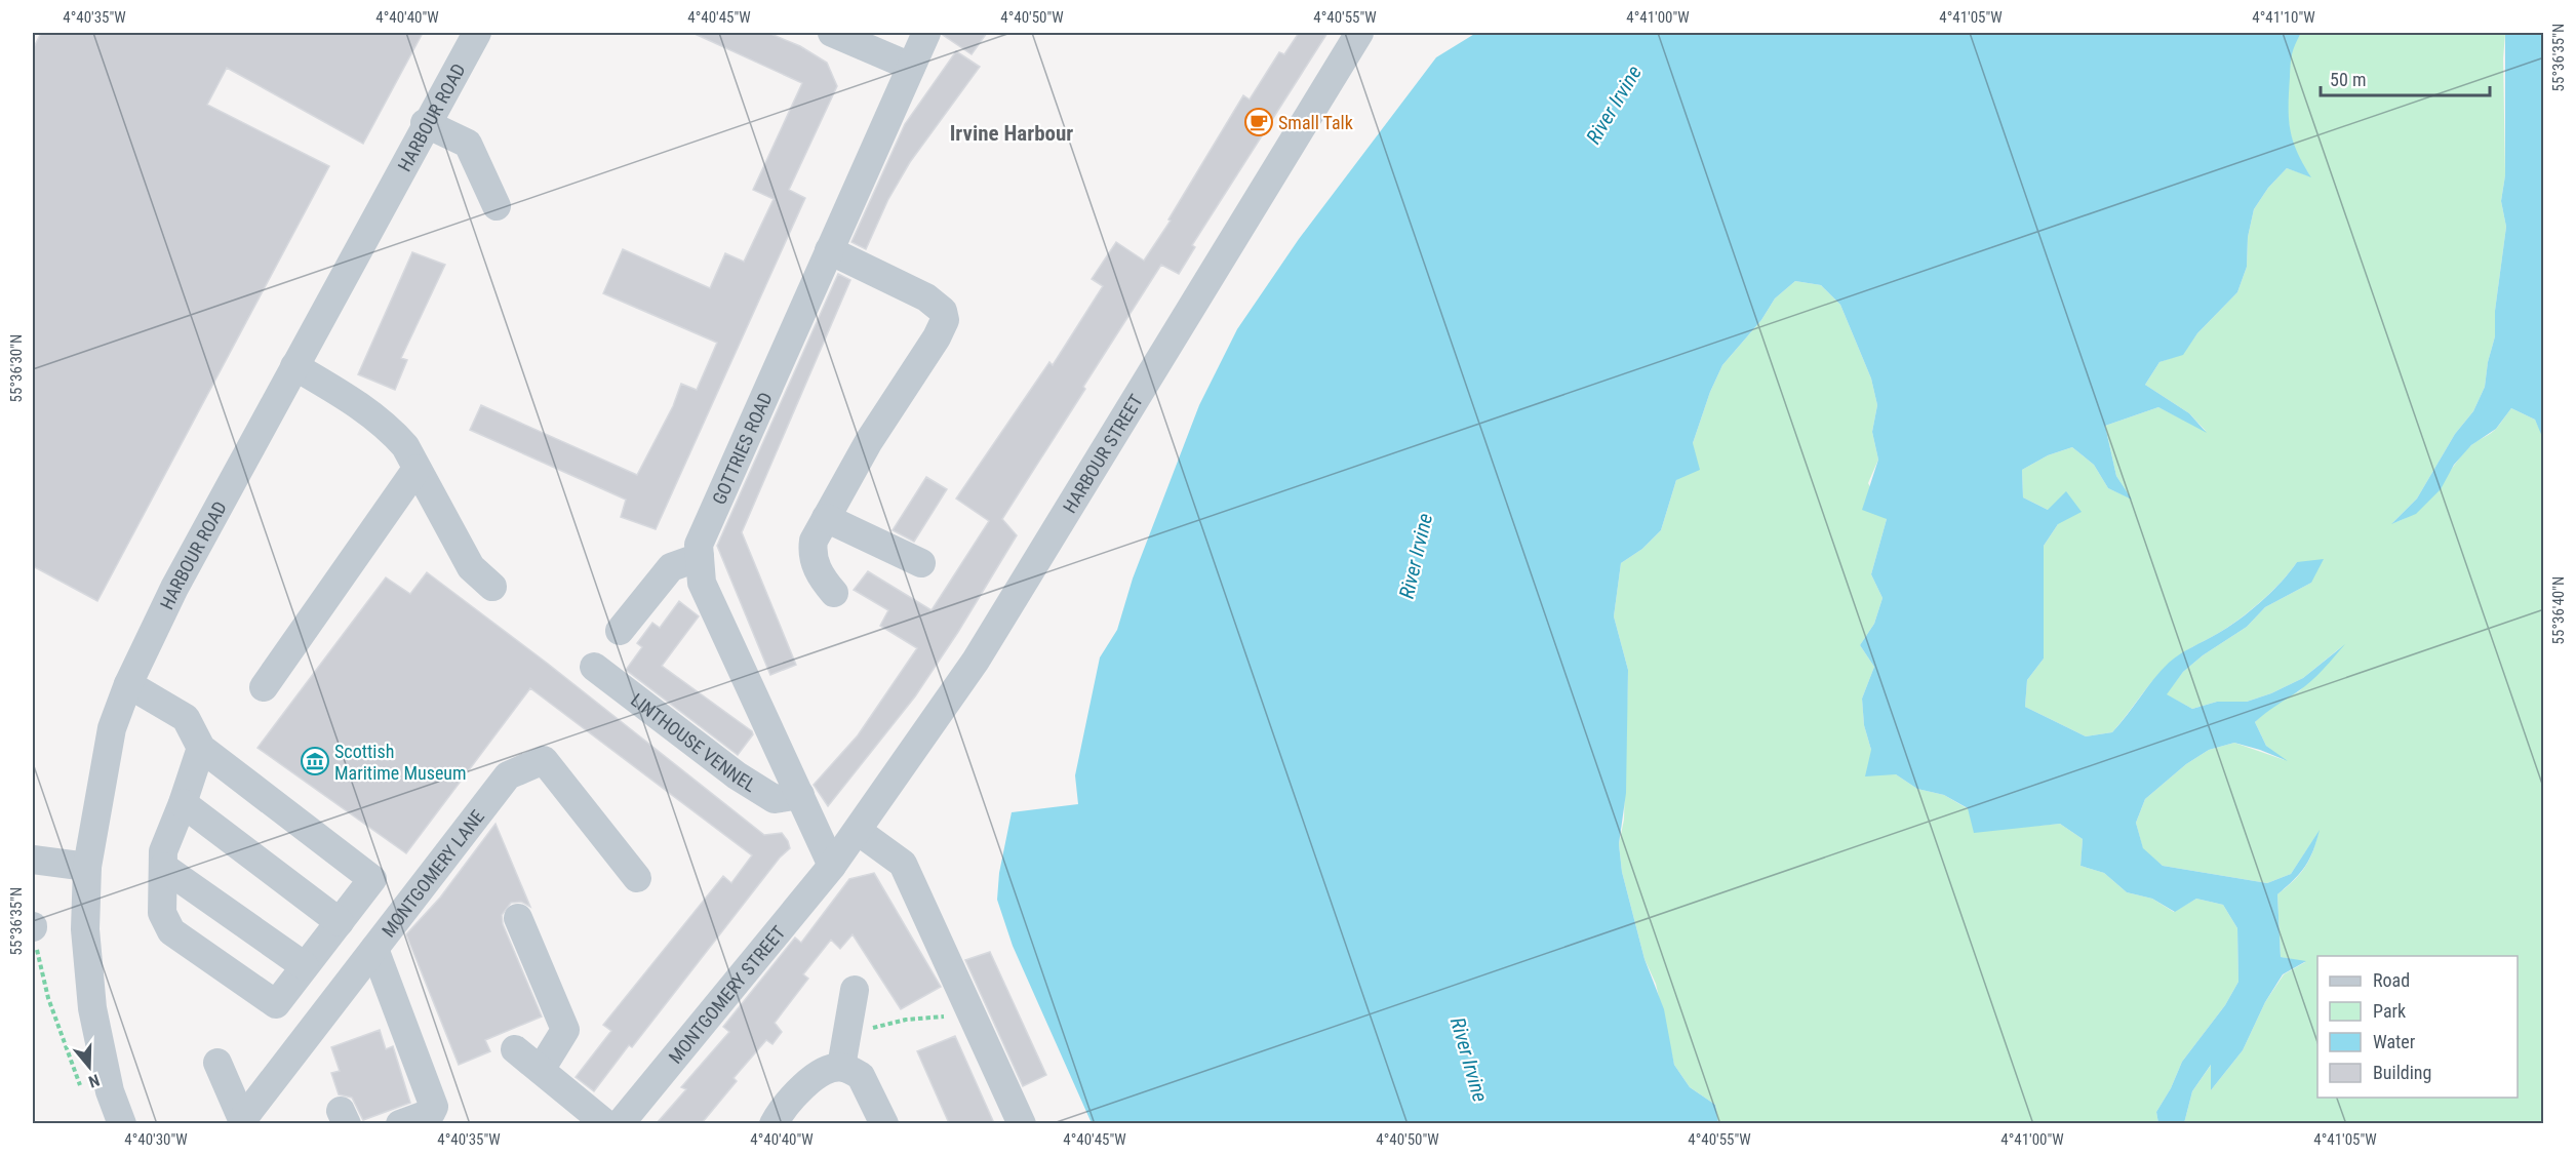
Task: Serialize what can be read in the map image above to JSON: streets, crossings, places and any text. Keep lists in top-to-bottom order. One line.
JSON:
{"streets":{"street":["HARBOUR ROAD","GOTTRIES ROAD","HARBOUR STREET","LINTHOUSE VENNEL","MONTGOMERY LANE","MONTGOMERY STREET"]},"crossings":[["GOTTRIES ROAD","HARBOUR STREET"],["GOTTRIES ROAD","LINTHOUSE VENNEL"],["GOTTRIES ROAD","MONTGOMERY STREET"],["HARBOUR STREET","MONTGOMERY STREET"]],"districts":["Irvine Harbour"],"water":["River Irvine"],"places":{"cafe":["Small Talk"],"museum":["Scottish Maritime Museum"]},"legend":["Road","Park","Water","Building"],"scale_bar":"50 m","north":"bottom","coordinates":["4°40'35\"W","4°40'40\"W","4°40'45\"W","4°40'50\"W","4°40'55\"W","4°41'00\"W","4°41'05\"W","4°41'10\"W","55°36'35\"N","55°36'30\"N","55°36'40\"N","4°40'30\"W"]}
